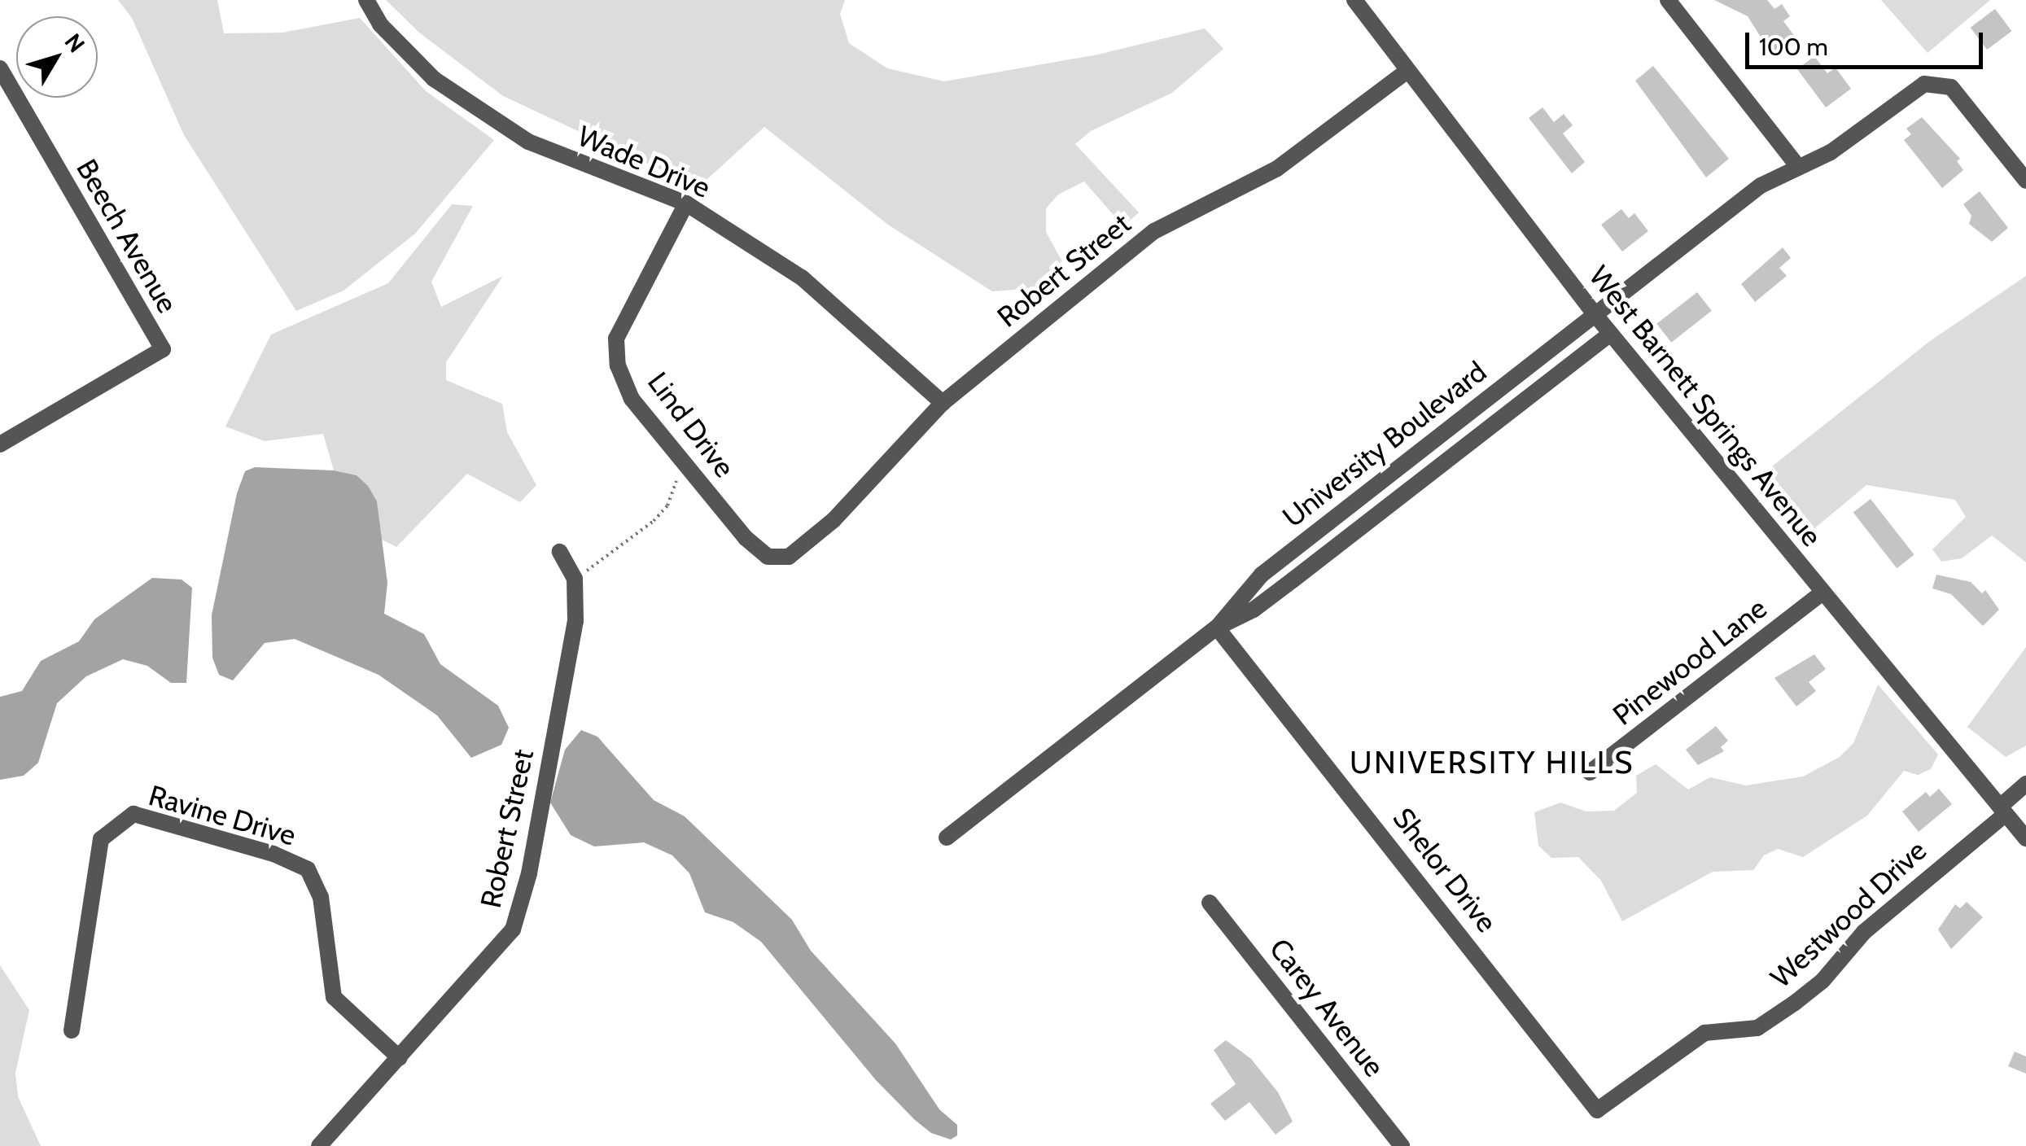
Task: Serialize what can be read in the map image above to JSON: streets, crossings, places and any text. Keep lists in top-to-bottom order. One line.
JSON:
{"streets":{"street":["Wade Drive","Beech Avenue","Robert Street","West Barnett Springs Avenue","Lind Drive","University Boulevard","Pinewood Lane","Ravine Drive","Shelor Drive","Westwood Drive","Carey Avenue"]},"crossings":[["Wade Drive","Robert Street"],["Wade Drive","Lind Drive"],["Robert Street","West Barnett Springs Avenue"],["Robert Street","Lind Drive"],["Robert Street","Ravine Drive"],["West Barnett Springs Avenue","University Boulevard"],["West Barnett Springs Avenue","Pinewood Lane"],["West Barnett Springs Avenue","Westwood Drive"],["University Boulevard","Shelor Drive"],["Shelor Drive","Westwood Drive"]],"districts":["UNIVERSITY HILLS"],"scale_bar":"100 m","north":"top right"}
